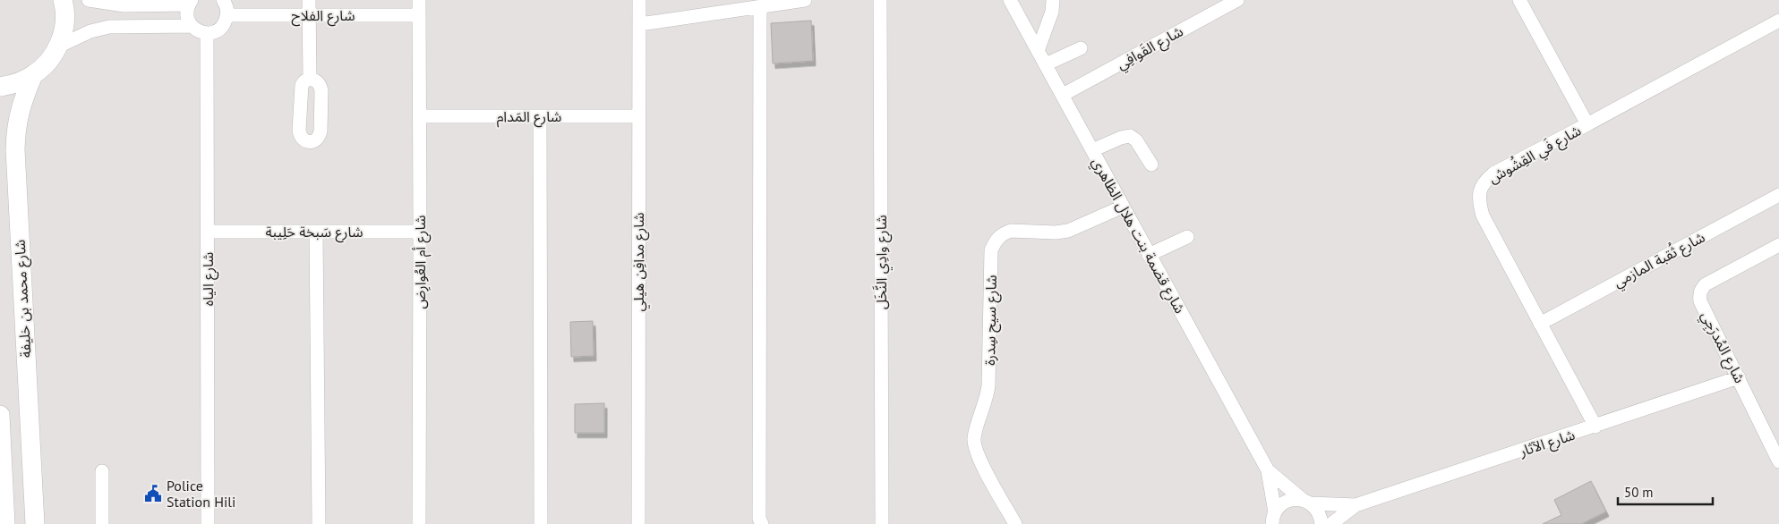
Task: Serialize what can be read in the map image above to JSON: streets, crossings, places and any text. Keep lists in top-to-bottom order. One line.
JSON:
{"streets":{"highway":["شارع محمد بن خليفة"],"street":["شارع الفلاح","شارع القَوافِي","شارع المَدام","شارع فَي القِشُوش","شارع سَبخة حَلِيبة","شارع قضمة بنت هلال الظاهري","شارع ثُقبة المازمي","شارع أم العُوارِض","شارع مدافِن هيلي","شارع وادِي النَّخَل","شارع الياه","شارع سيح سِدرة","شارع المُدرَجِي","شارع الآثار"]},"crossings":[["شارع الفلاح","شارع أم العُوارِض"],["شارع القَوافِي","شارع قضمة بنت هلال الظاهري"],["شارع المَدام","شارع أم العُوارِض"],["شارع المَدام","شارع مدافِن هيلي"],["شارع فَي القِشُوش","شارع ثُقبة المازمي"],["شارع فَي القِشُوش","شارع الآثار"],["شارع سَبخة حَلِيبة","شارع أم العُوارِض"],["شارع سَبخة حَلِيبة","شارع الياه"],["شارع قضمة بنت هلال الظاهري","شارع سيح سِدرة"],["شارع قضمة بنت هلال الظاهري","شارع الآثار"],["شارع المُدرَجِي","شارع الآثار"]],"places":{"public building":["Police Station Hili"]},"scale_bar":"50 m"}
